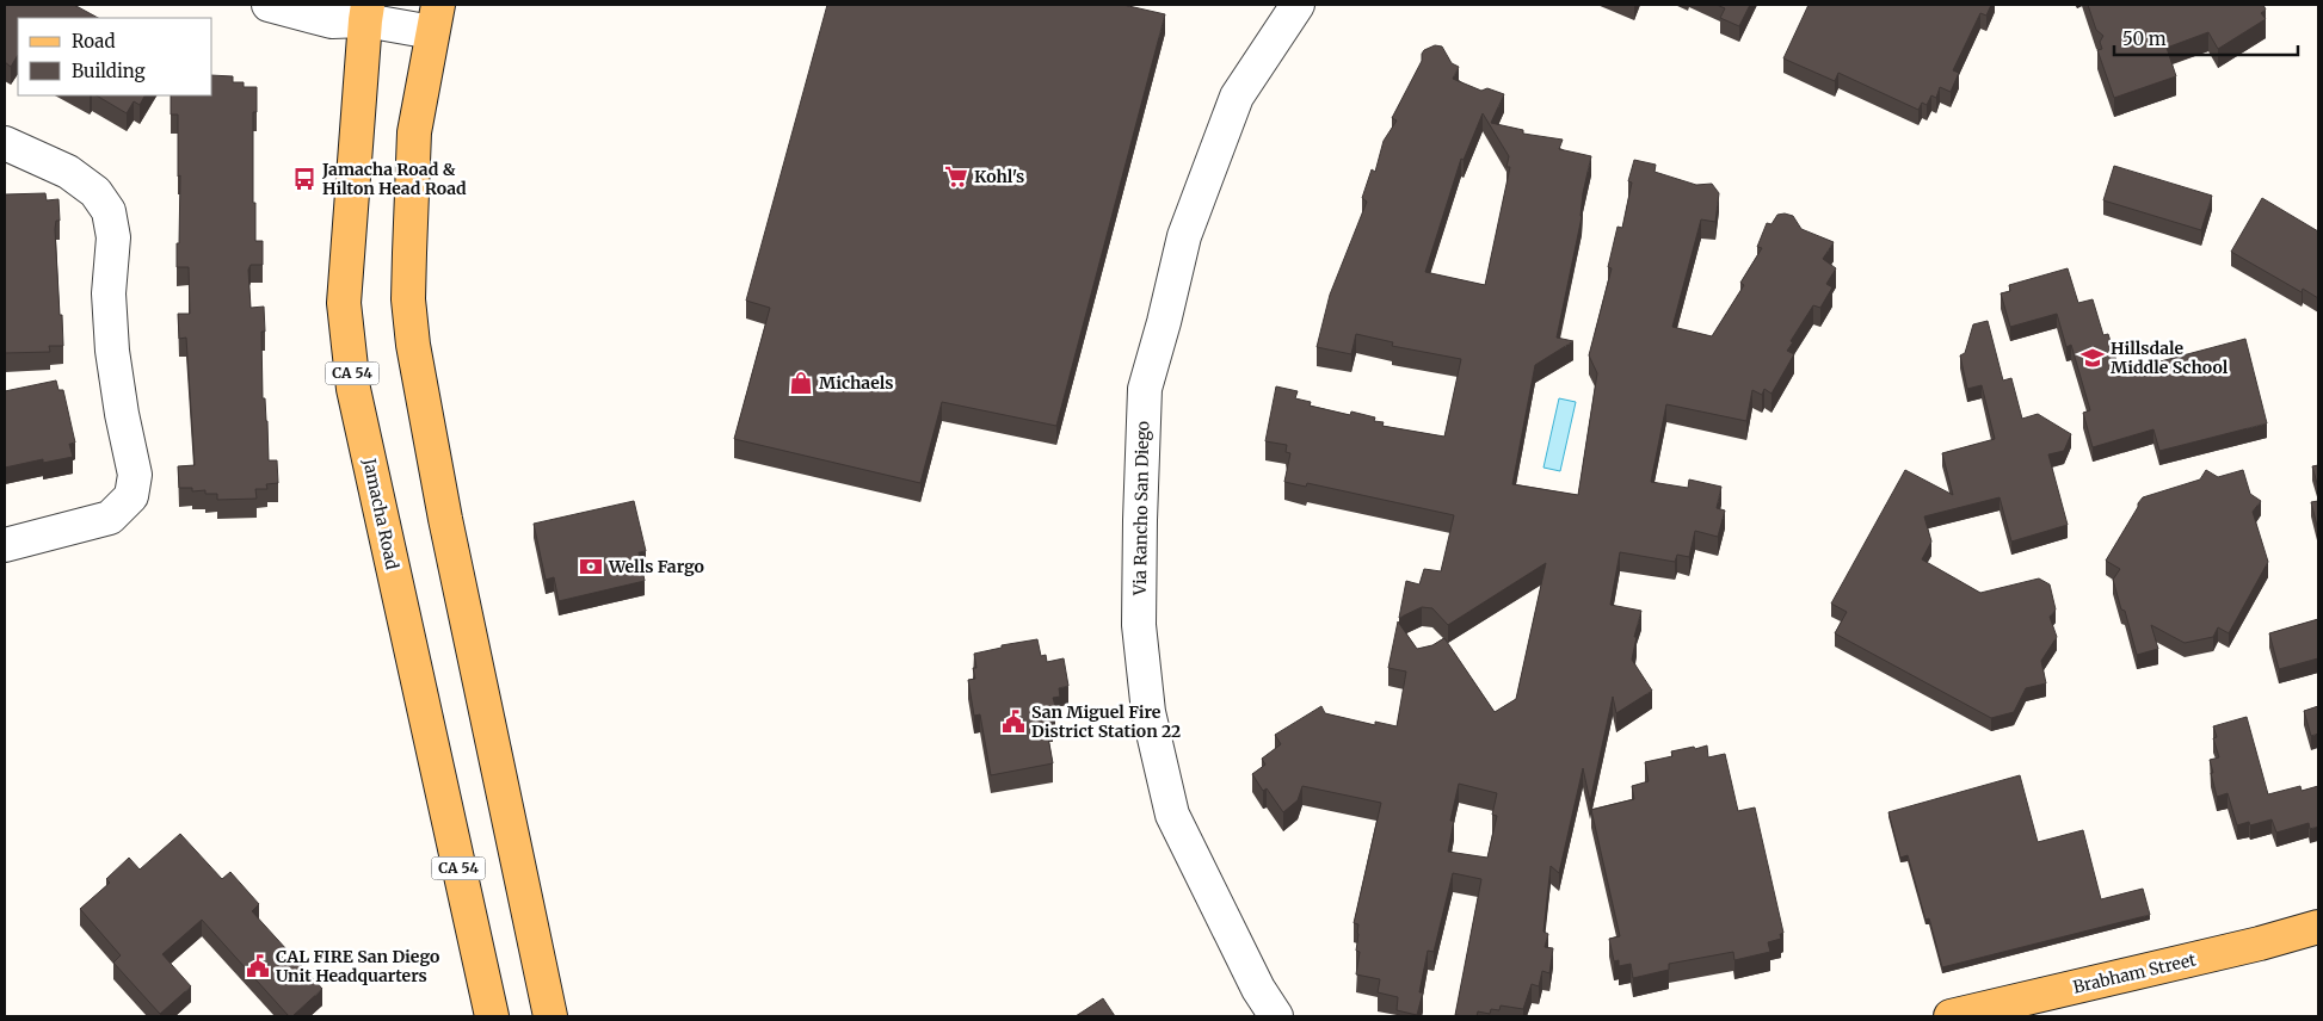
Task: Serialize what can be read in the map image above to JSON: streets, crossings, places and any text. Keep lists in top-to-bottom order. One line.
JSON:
{"streets":{"main road":["CA 54","Jamacha Road","Brabham Street"],"street":["Via Rancho San Diego"]},"places":{"supermarket":["Kohl's"],"bus stop":["Jamacha Road & Hilton Head Road"],"school or university":["Hillsdale Middle School"],"shop":["Michaels"],"bank":["Wells Fargo"],"public building":["San Miguel Fire District Station 22","CAL FIRE San Diego Unit Headquarters"]},"legend":["Road","Building"],"scale_bar":"50 m"}
